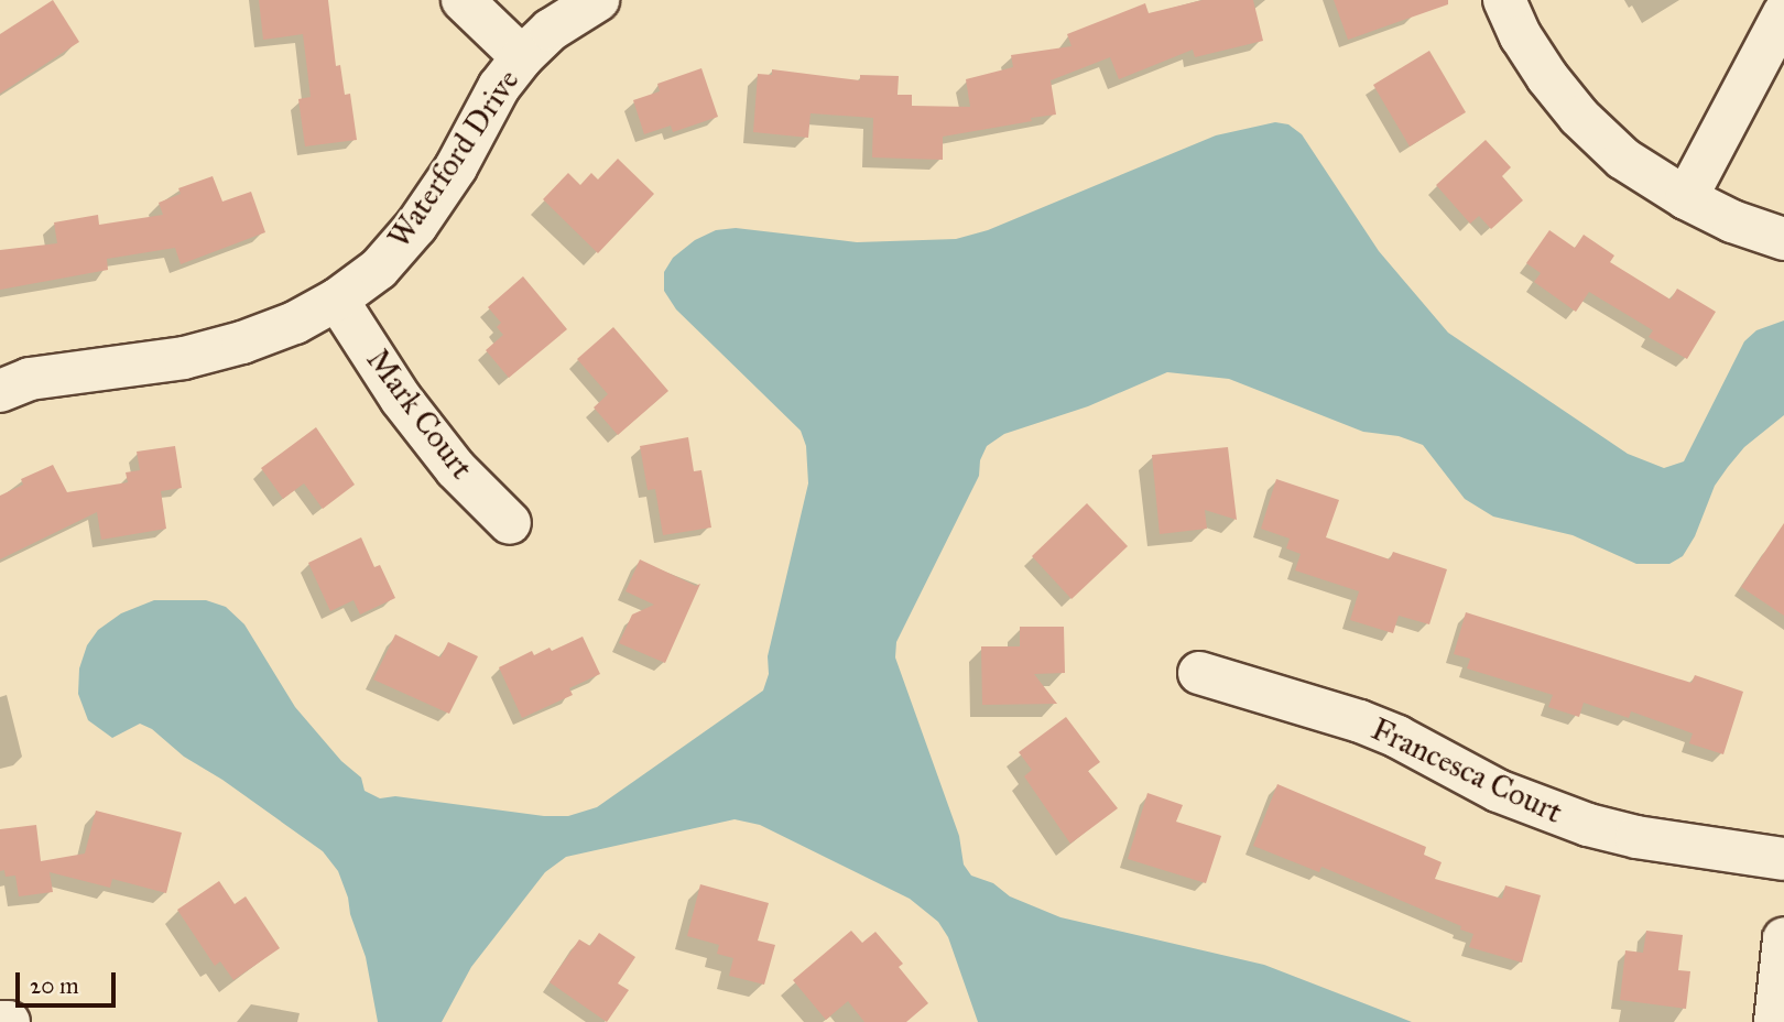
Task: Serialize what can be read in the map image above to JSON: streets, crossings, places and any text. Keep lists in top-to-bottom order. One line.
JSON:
{"streets":{"street":["Waterford Drive","Mark Court","Francesca Court"]},"crossings":[["Waterford Drive","Mark Court"]],"scale_bar":"20 m"}
